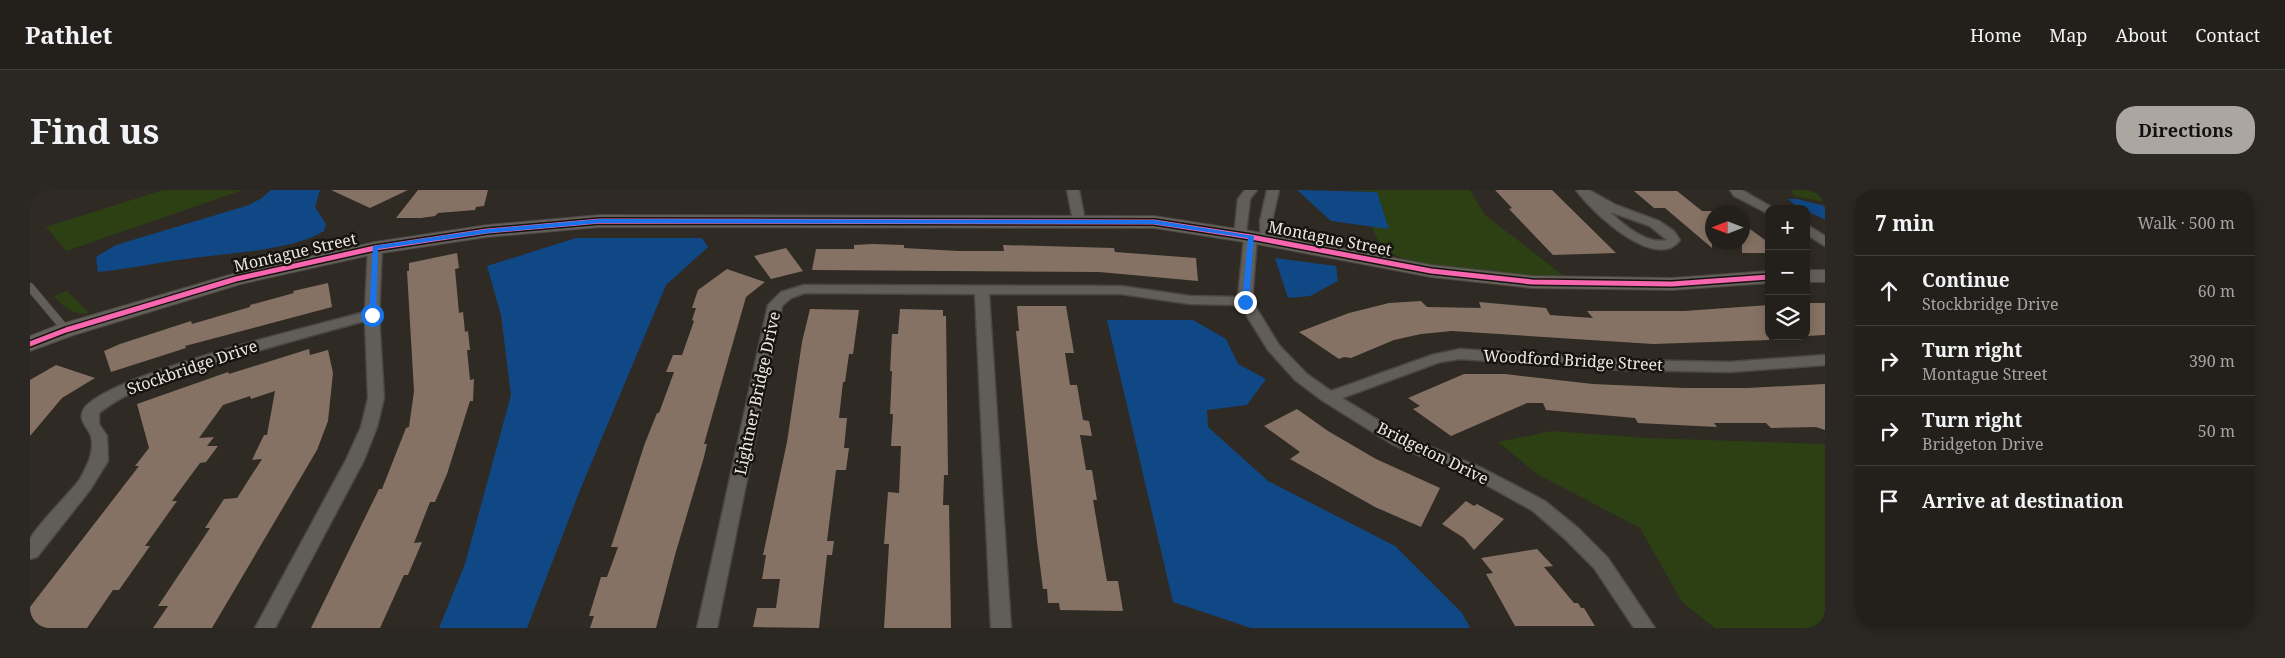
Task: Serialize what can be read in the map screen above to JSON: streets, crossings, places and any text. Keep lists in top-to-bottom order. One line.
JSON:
{"streets":{"street":["Montague Street","Woodford Bridge Street","Stockbridge Drive","Lightner Bridge Drive","Bridgeton Drive"]},"crossings":[["Woodford Bridge Street","Bridgeton Drive"],["Lightner Bridge Drive","Bridgeton Drive"]],"north":"left","page":{"header":"Pathlet","nav":["Home","Map","About","Contact"],"buttons":"Directions","title":"Find us","heading":["7 min","Walk · 500 m"],"map_buttons":["+","−"],"list":[["Continue","Stockbridge Drive","60 m"],["Turn right","Montague Street","390 m"],["Turn right","Bridgeton Drive","50 m"],"Arrive at destination"]}}
